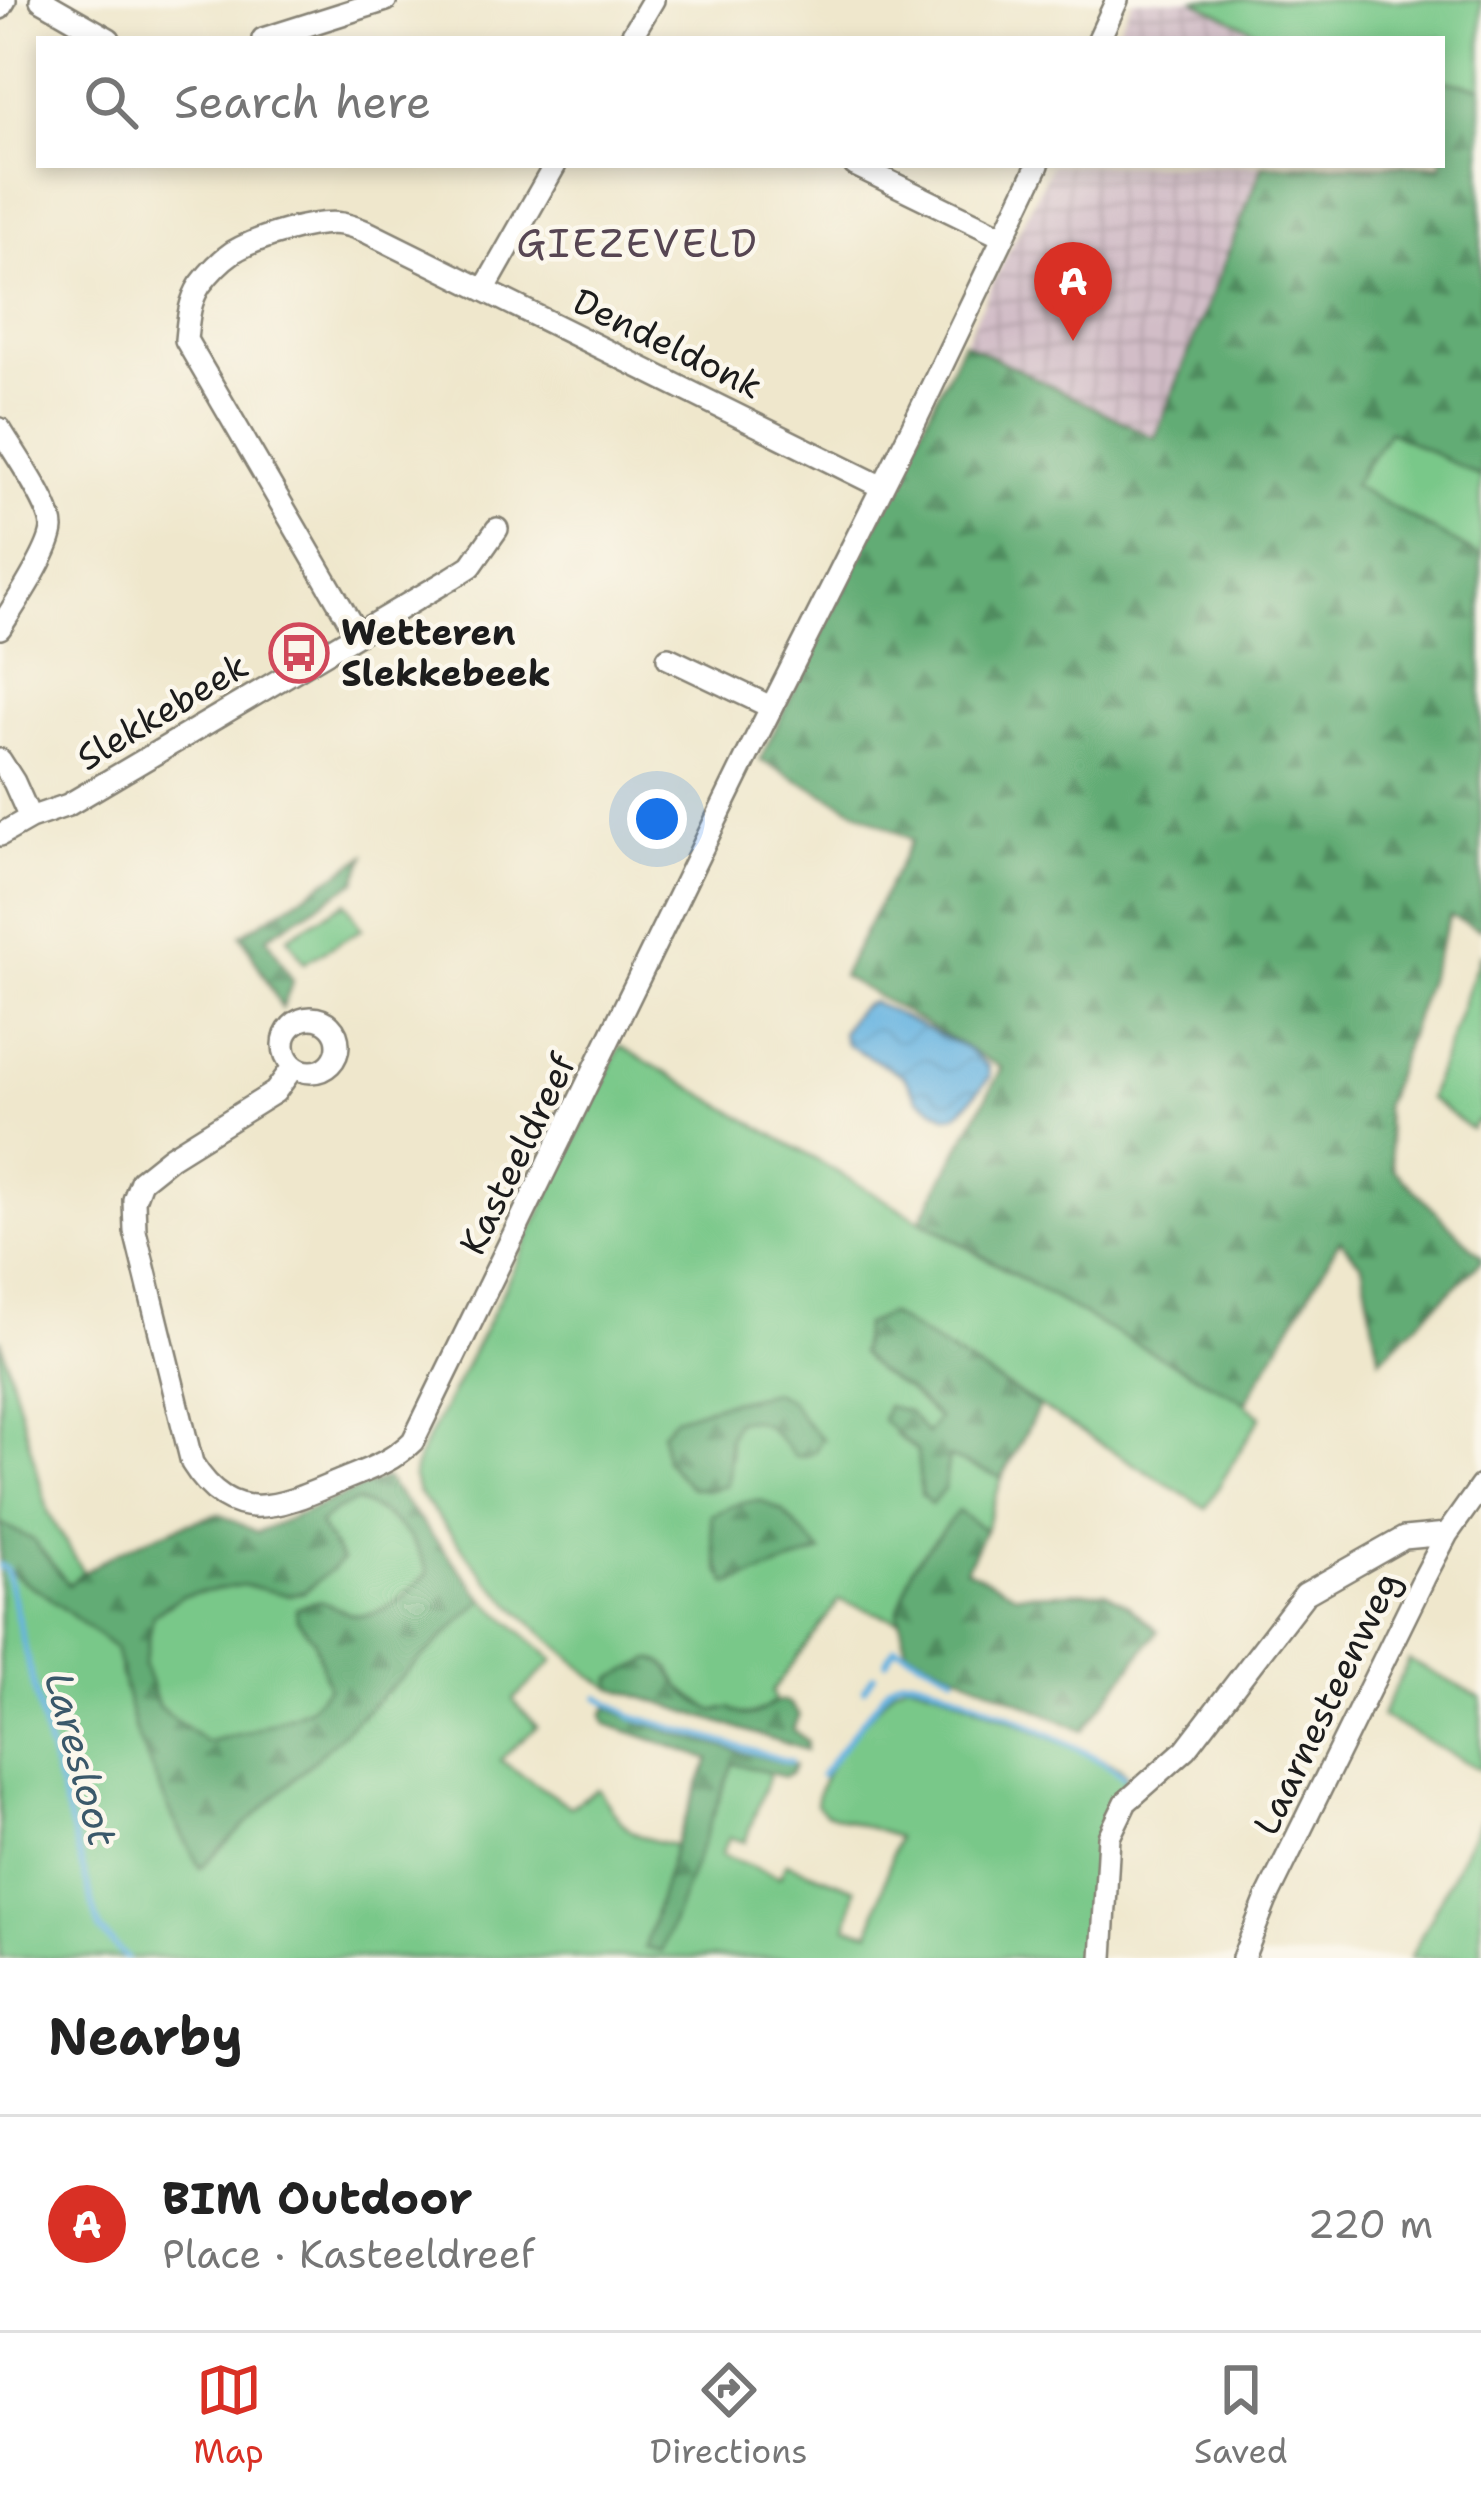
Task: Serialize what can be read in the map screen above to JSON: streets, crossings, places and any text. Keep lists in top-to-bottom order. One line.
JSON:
{"streets":{"street":["Dendeldonk","Slekkebeek","Kasteeldreef","Laarnesteenweg"]},"crossings":[["Dendeldonk","Slekkebeek"],["Dendeldonk","Kasteeldreef"]],"districts":["GIEZEVELD"],"water":["Laresloot"],"places":{"bus stop":["Wetteren Slekkebeek"]},"page":{"search":"Search here","pins":"A","heading":"Nearby","list":[{"mark":"A","name":"BIM Outdoor","note":"Place · Kasteeldreef","value":"220 m"}],"nav":["Map","Directions","Saved"]}}
